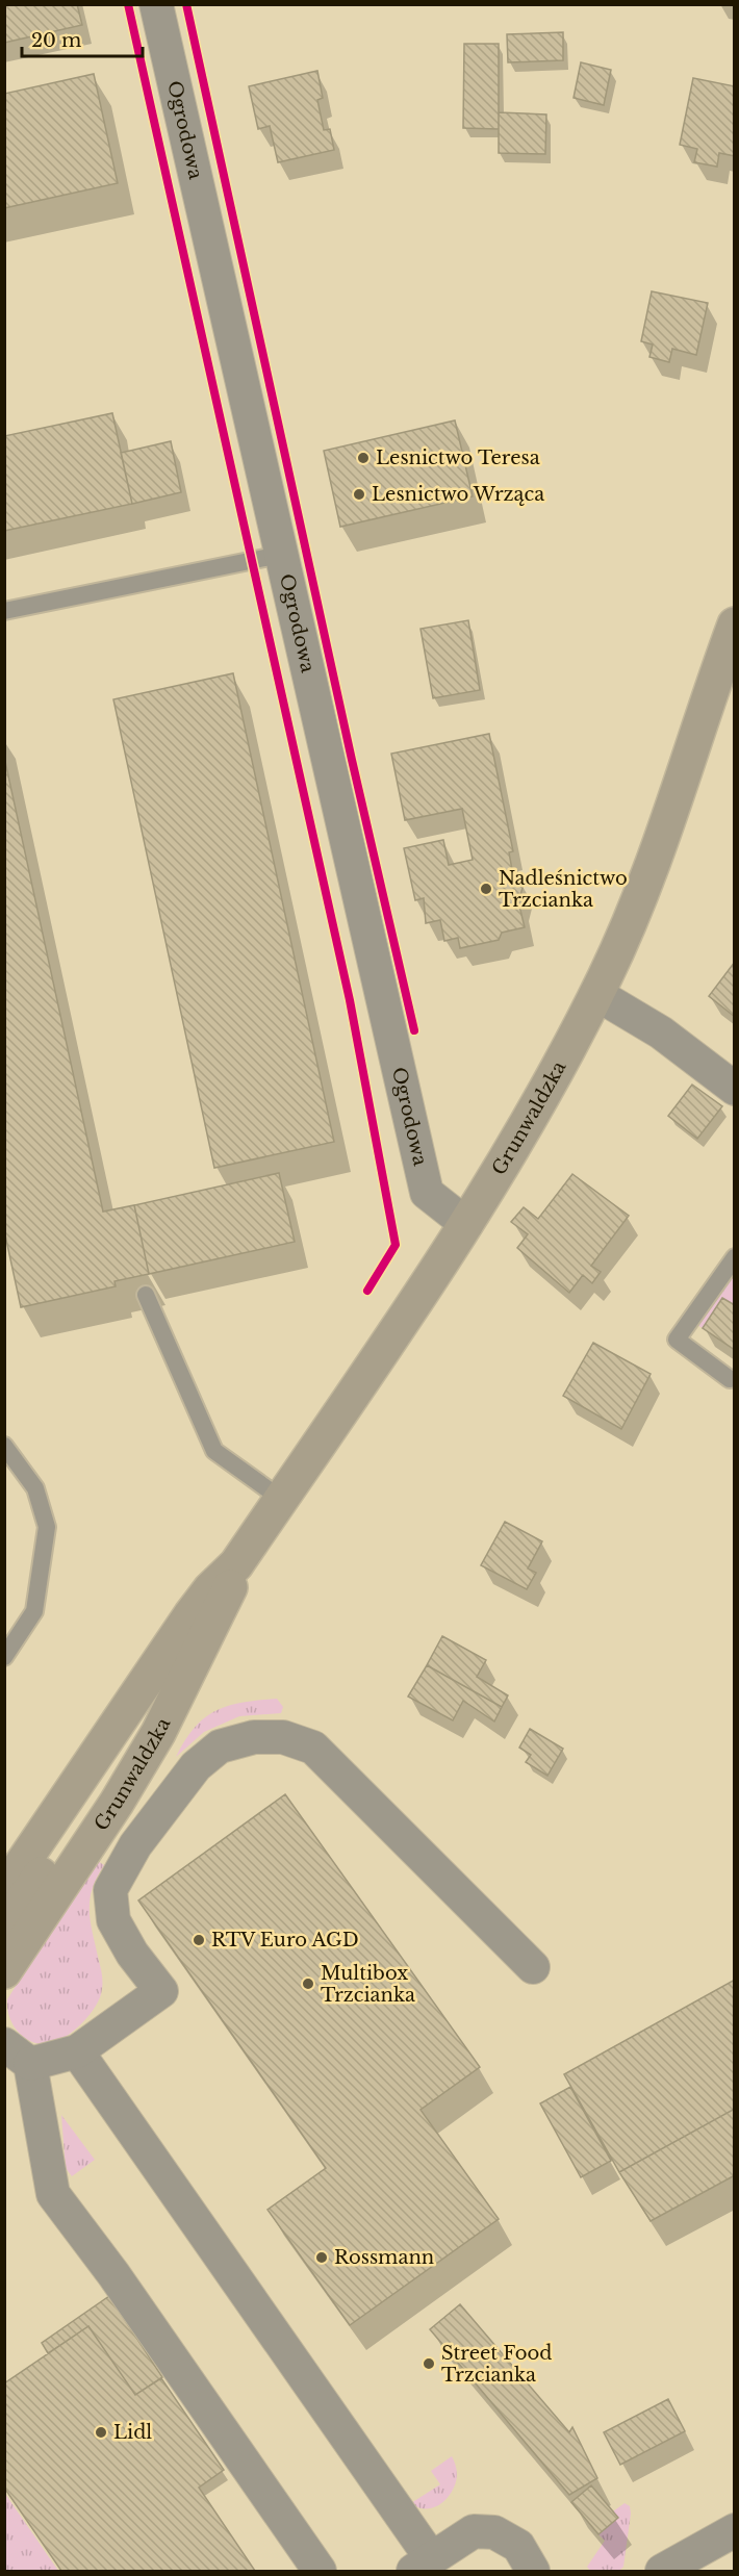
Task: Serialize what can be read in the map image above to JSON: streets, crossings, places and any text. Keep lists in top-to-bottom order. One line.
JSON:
{"streets":{"main road":["Grunwaldzka"],"street":["Ogrodowa"]},"crossings":[["Ogrodowa","Grunwaldzka"]],"places":["Lesnictwo Teresa","Lesnictwo Wrząca","Nadleśnictwo Trzcianka","RTV Euro AGD","Multibox Trzcianka","Rossmann","Street Food Trzcianka","Lidl"],"scale_bar":"20 m"}
